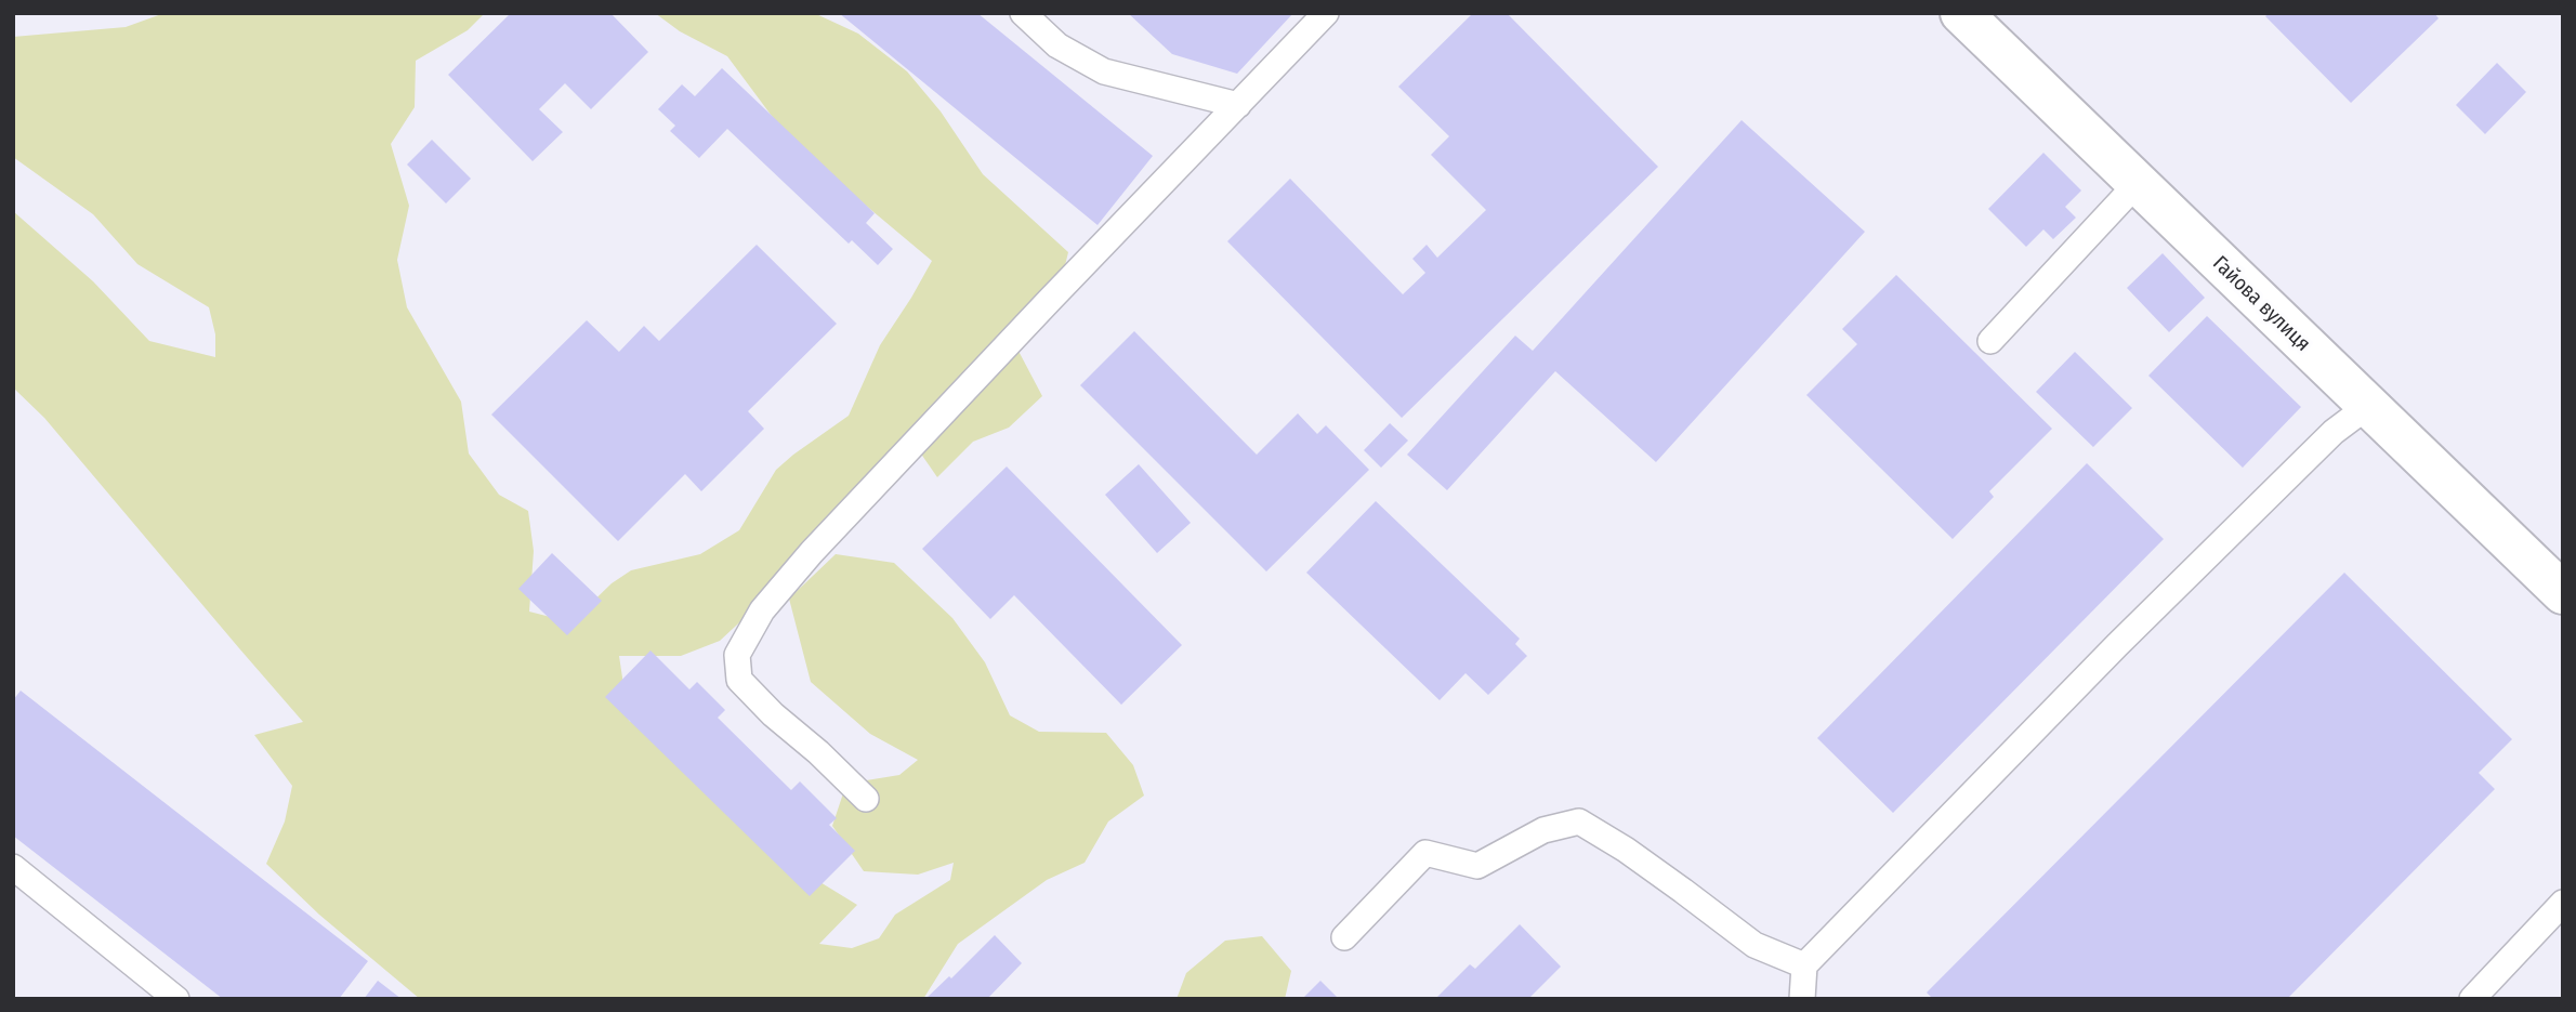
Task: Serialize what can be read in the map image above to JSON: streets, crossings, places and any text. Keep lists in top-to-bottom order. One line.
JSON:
{"streets":{"street":["Гайова вулиця"]}}
